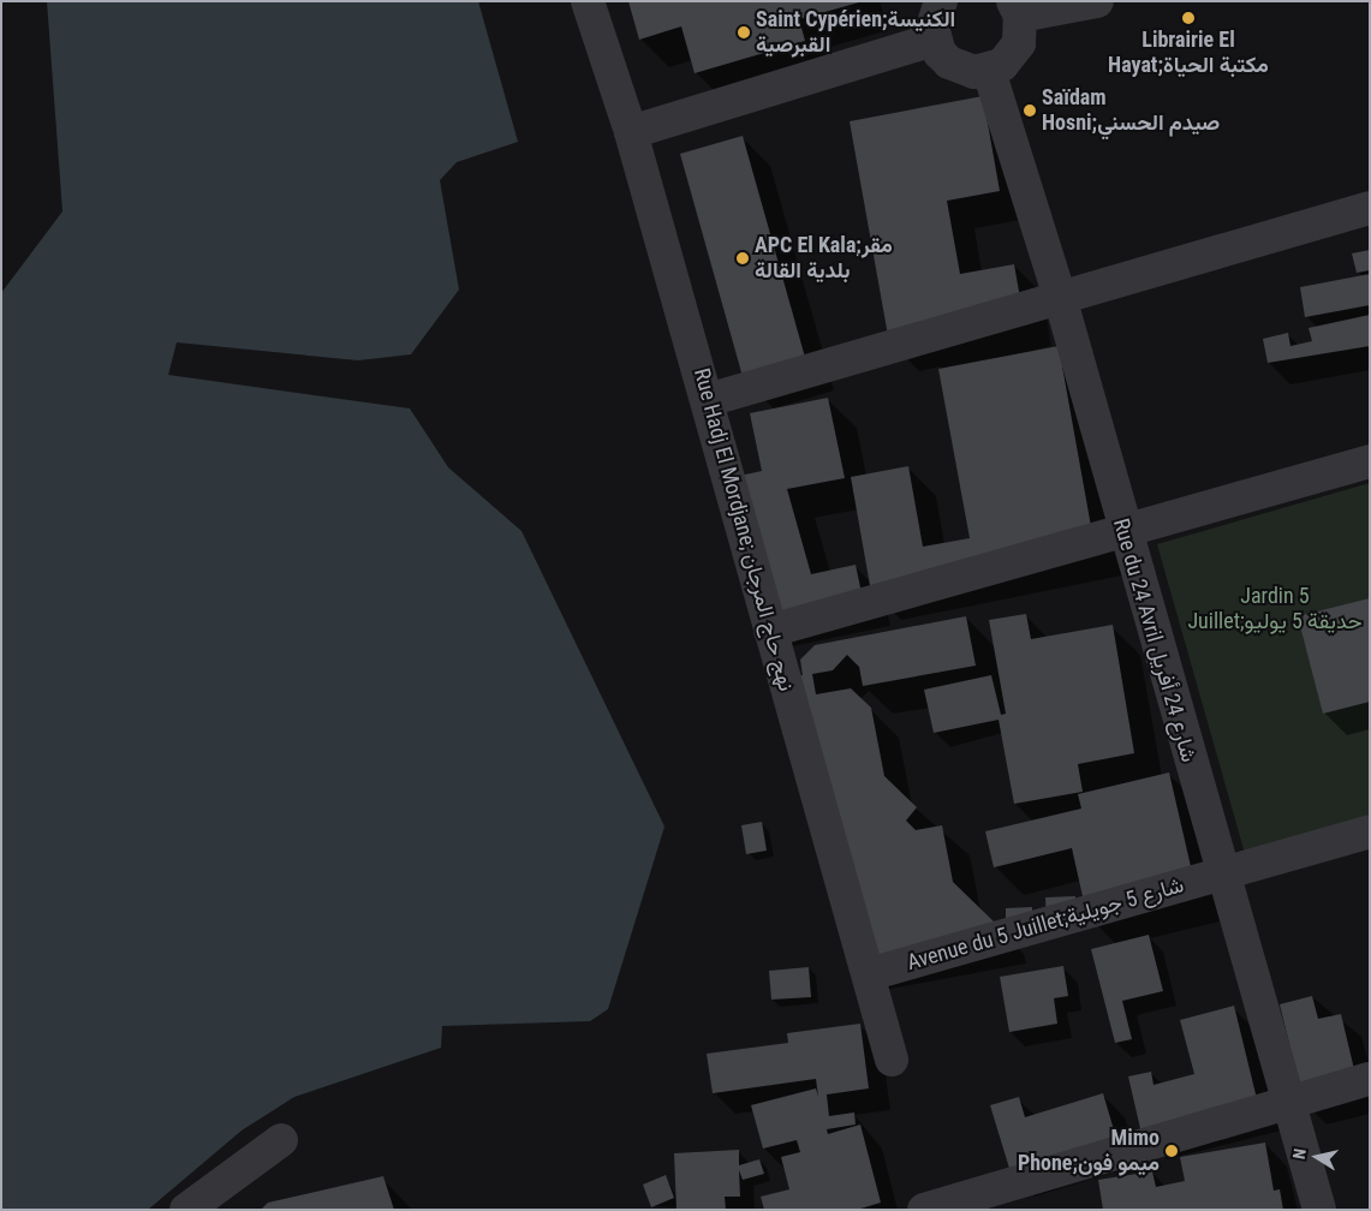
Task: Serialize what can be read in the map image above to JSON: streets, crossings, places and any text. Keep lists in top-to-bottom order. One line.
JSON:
{"streets":{"street":["Rue Hadj El Mordjane; نهج حاج المرجان","Rue du 24 Avril شارع 24 أفريل","Avenue du 5 Juillet;شارع 5 جويلية"]},"crossings":[["Rue Hadj El Mordjane; نهج حاج المرجان","Avenue du 5 Juillet;شارع 5 جويلية"],["Rue du 24 Avril شارع 24 أفريل","Avenue du 5 Juillet;شارع 5 جويلية"]],"parks":["Jardin 5 Juillet;حديقة 5 يوليو"],"places":["Librairie El Hayat;مكتبة الحياة","Saint Cypérien;الكنيسة القبرصية","Saïdam Hosni;صيدم الحسني","APC El Kala;مقر بلدية القالة","Mimo Phone;ميمو فون"],"north":"left"}
